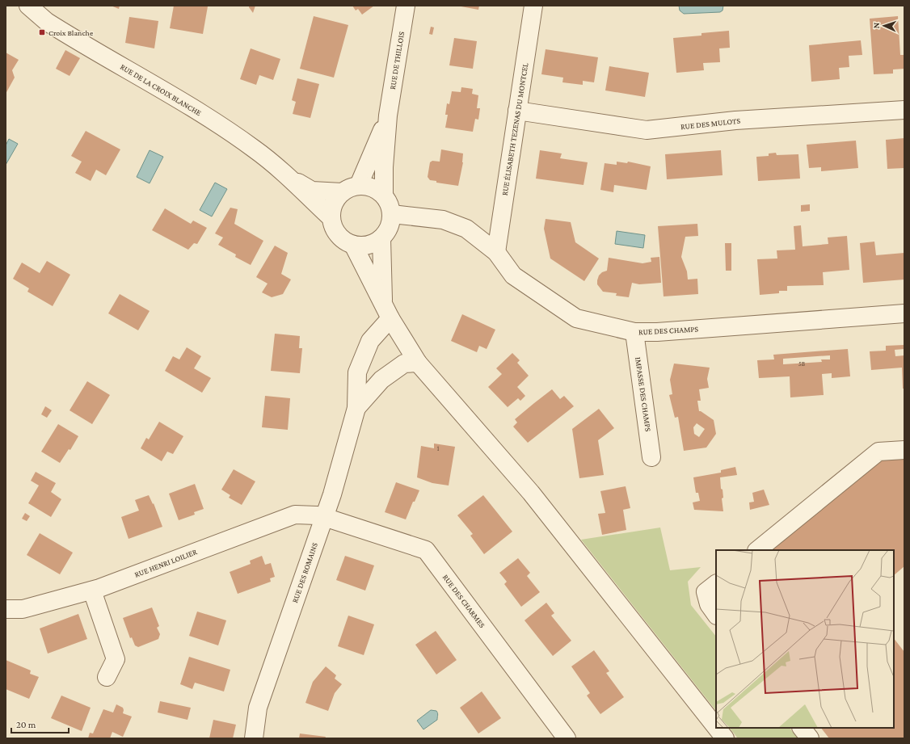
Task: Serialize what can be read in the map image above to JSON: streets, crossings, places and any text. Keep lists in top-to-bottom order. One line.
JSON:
{"streets":{"street":["RUE DE THILLOIS","RUE DE LA CROIX BLANCHE","RUE DES MULOTS","RUE ÉLISABETH TEZENAS DU MONTCEL","RUE DES CHAMPS","IMPASSE DES CHAMPS","RUE HENRI LOILIER","RUE DES ROMAINS","RUE DES CHARMES"]},"crossings":[["RUE DE THILLOIS","RUE DE LA CROIX BLANCHE"],["RUE DE THILLOIS","RUE DES CHAMPS"],["RUE DE LA CROIX BLANCHE","RUE DES CHAMPS"],["RUE DES MULOTS","RUE ÉLISABETH TEZENAS DU MONTCEL"],["RUE ÉLISABETH TEZENAS DU MONTCEL","RUE DES CHAMPS"],["RUE DES CHAMPS","IMPASSE DES CHAMPS"],["RUE HENRI LOILIER","RUE DES ROMAINS"],["RUE HENRI LOILIER","RUE DES CHARMES"],["RUE DES ROMAINS","RUE DES CHARMES"]],"places":{"transit":["Croix Blanche"]},"house_numbers":["5B","1"],"scale_bar":"20 m","north":"left"}
